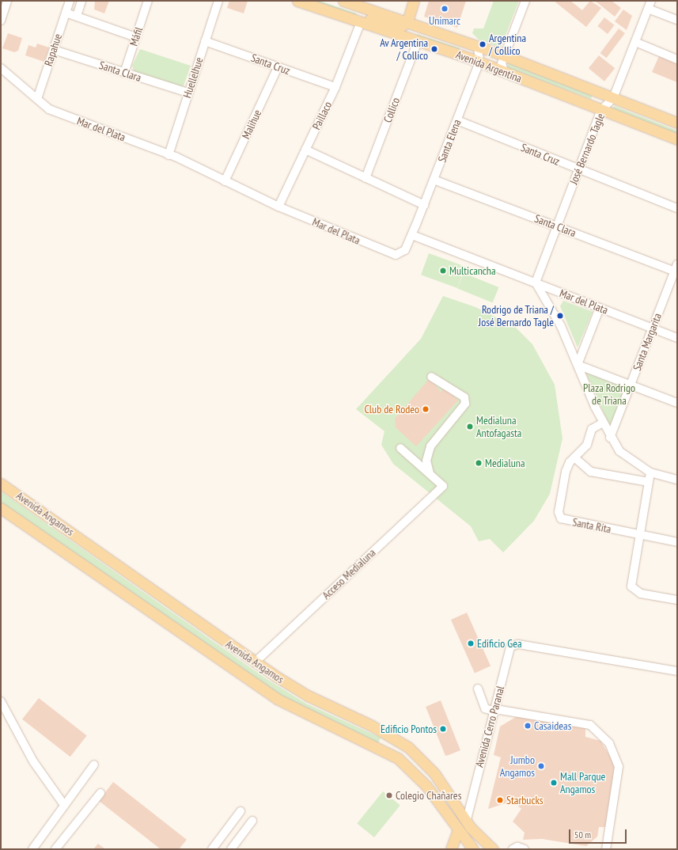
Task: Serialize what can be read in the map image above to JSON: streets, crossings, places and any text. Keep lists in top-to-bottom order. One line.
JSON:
{"streets":{"main road":["Avenida Argentina","Avenida Angamos","Avenida Cerro Paranal"],"street":["Máfil","Rapahue","Santa Cruz","Santa Clara","Huellelhue","Collico","Paillaco","Malihue","Mar del Plata","Santa Elena","José Bernardo Tagle","Santa Margarita","Santa Rita","Acceso Medialuna"]},"crossings":[["Máfil","Santa Clara"],["Rapahue","Santa Clara"],["Rapahue","Mar del Plata"],["Santa Cruz","Huellelhue"],["Santa Cruz","Paillaco"],["Santa Cruz","Malihue"],["Santa Cruz","Santa Elena"],["Santa Cruz","José Bernardo Tagle"],["Avenida Argentina","Collico"],["Avenida Argentina","Paillaco"],["Avenida Argentina","Santa Elena"],["Avenida Argentina","José Bernardo Tagle"],["Santa Clara","Huellelhue"],["Santa Clara","Santa Elena"],["Santa Clara","José Bernardo Tagle"],["Santa Clara","Santa Margarita"],["Huellelhue","Mar del Plata"],["Paillaco","Mar del Plata"],["Malihue","Mar del Plata"],["Mar del Plata","Santa Elena"],["Mar del Plata","José Bernardo Tagle"],["Mar del Plata","Santa Margarita"],["Avenida Angamos","Acceso Medialuna"],["Avenida Angamos","Avenida Cerro Paranal"]],"parks":["Plaza Rodrigo de Triana"],"places":["Unimarc","Argentina / Collico","Av Argentina / Collico","Multicancha","Rodrigo de Triana / José Bernardo Tagle","Club de Rodeo","Medialuna Antofagasta","Medialuna","Edificio Gea","Casaideas","Edificio Pontos","Jumbo Angamos","Mall Parque Angamos","Colegio Chañares","Starbucks"],"scale_bar":"50 m"}
